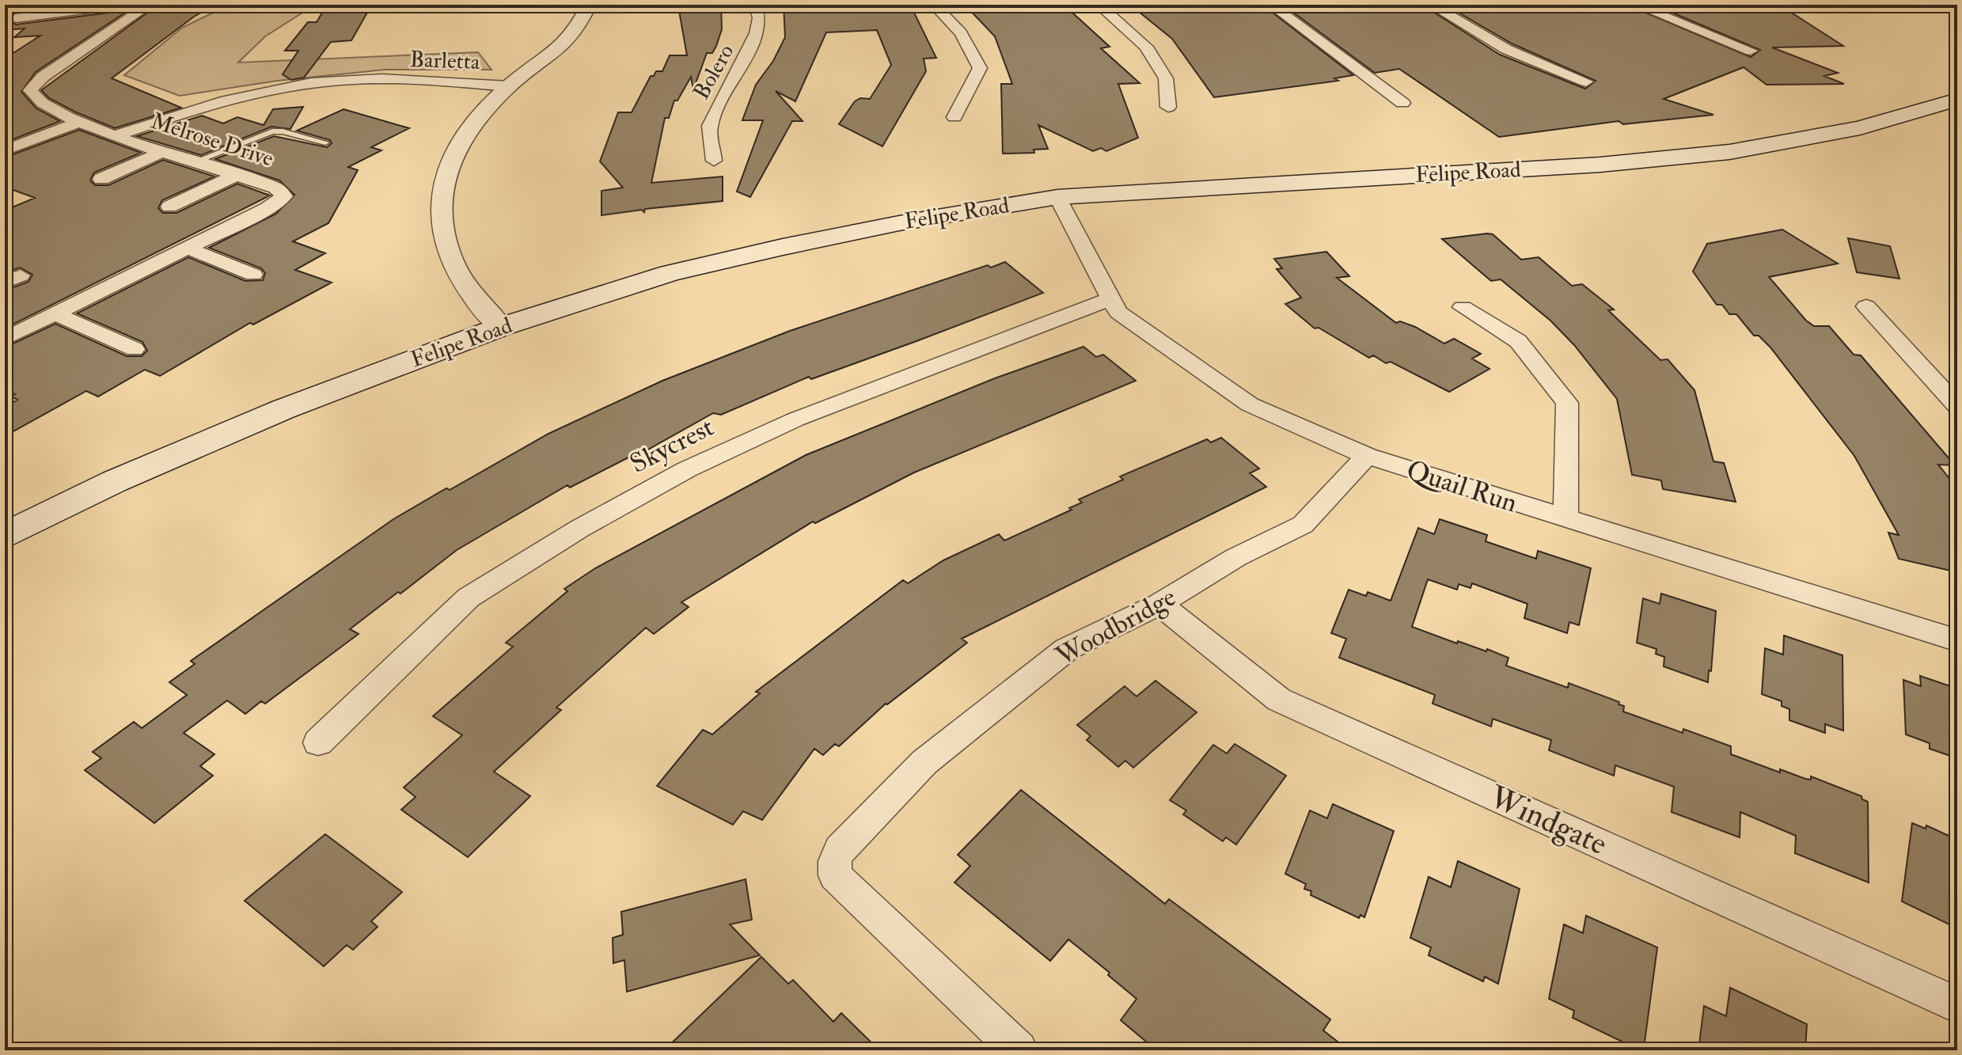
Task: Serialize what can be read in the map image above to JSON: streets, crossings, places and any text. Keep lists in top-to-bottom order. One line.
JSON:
{"streets":{"main road":["Felipe Road"],"street":["Barletta","Bolero","Melrose Drive","Skycrest","Quail Run","Woodbridge","Windgate"]},"crossings":[["Barletta","Melrose Drive"],["Felipe Road","Quail Run"],["Skycrest","Quail Run"],["Quail Run","Woodbridge"],["Woodbridge","Windgate"]]}
